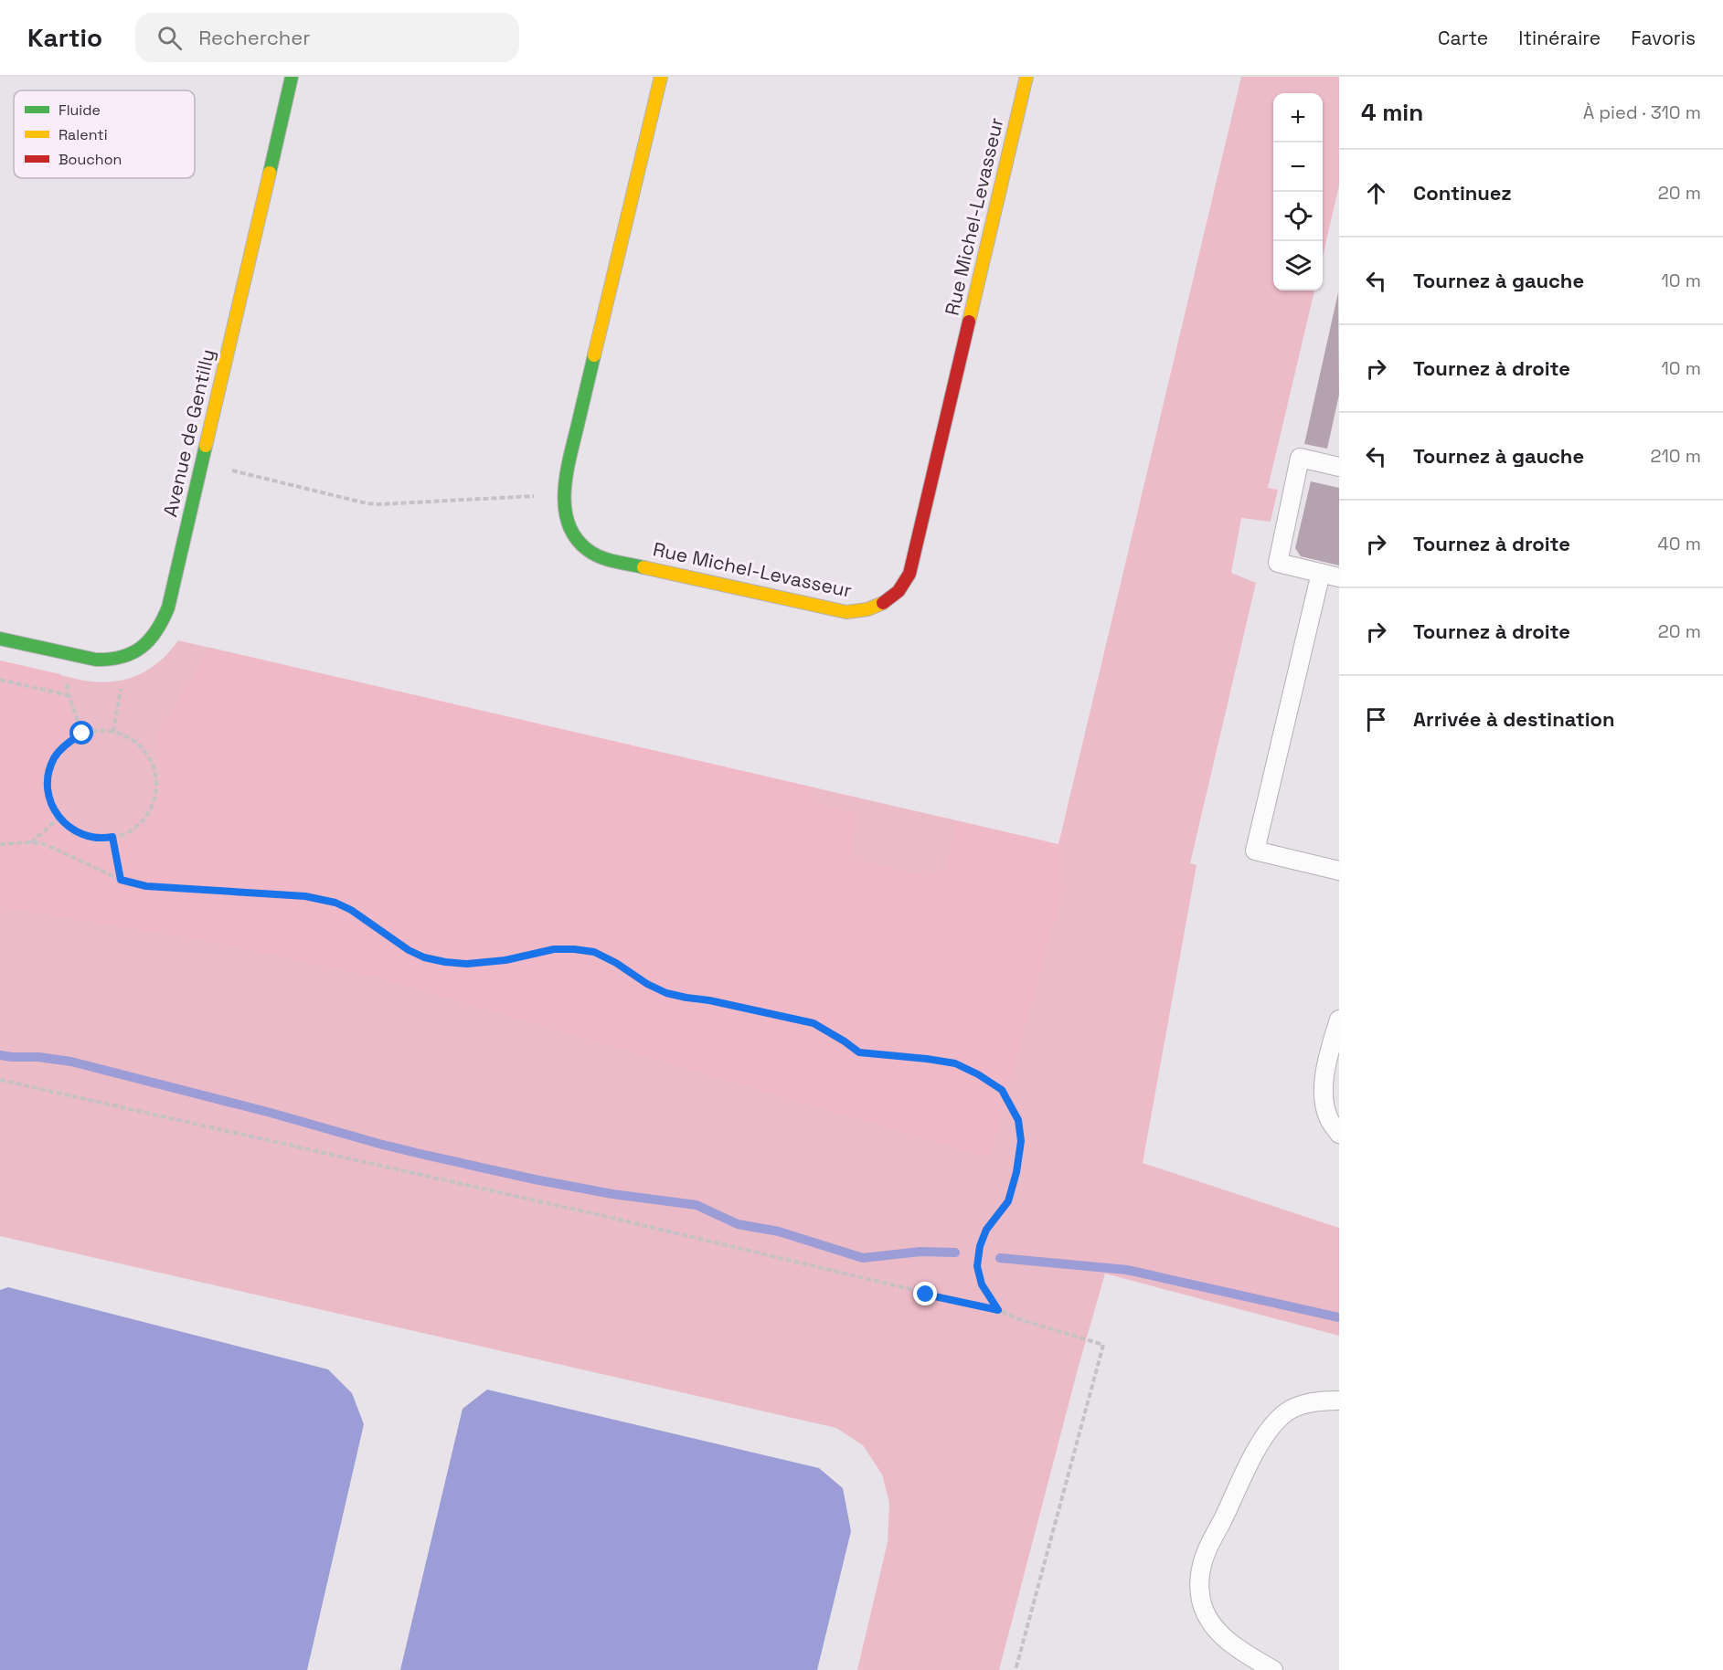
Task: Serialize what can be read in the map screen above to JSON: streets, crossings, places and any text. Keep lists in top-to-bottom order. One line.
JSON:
{"streets":{"street":["Rue Michel-Levasseur","Avenue de Gentilly"]},"legend":["Fluide","Ralenti","Bouchon"],"page":{"header":"Kartio","search":"Rechercher","nav":["Carte","Itinéraire","Favoris"],"heading":["4 min","À pied · 310 m"],"map_buttons":["+","−"],"list":[["Continuez","20 m"],["Tournez à gauche","10 m"],["Tournez à droite","10 m"],["Tournez à gauche","210 m"],["Tournez à droite","40 m"],["Tournez à droite","20 m"],"Arrivée à destination"]}}
